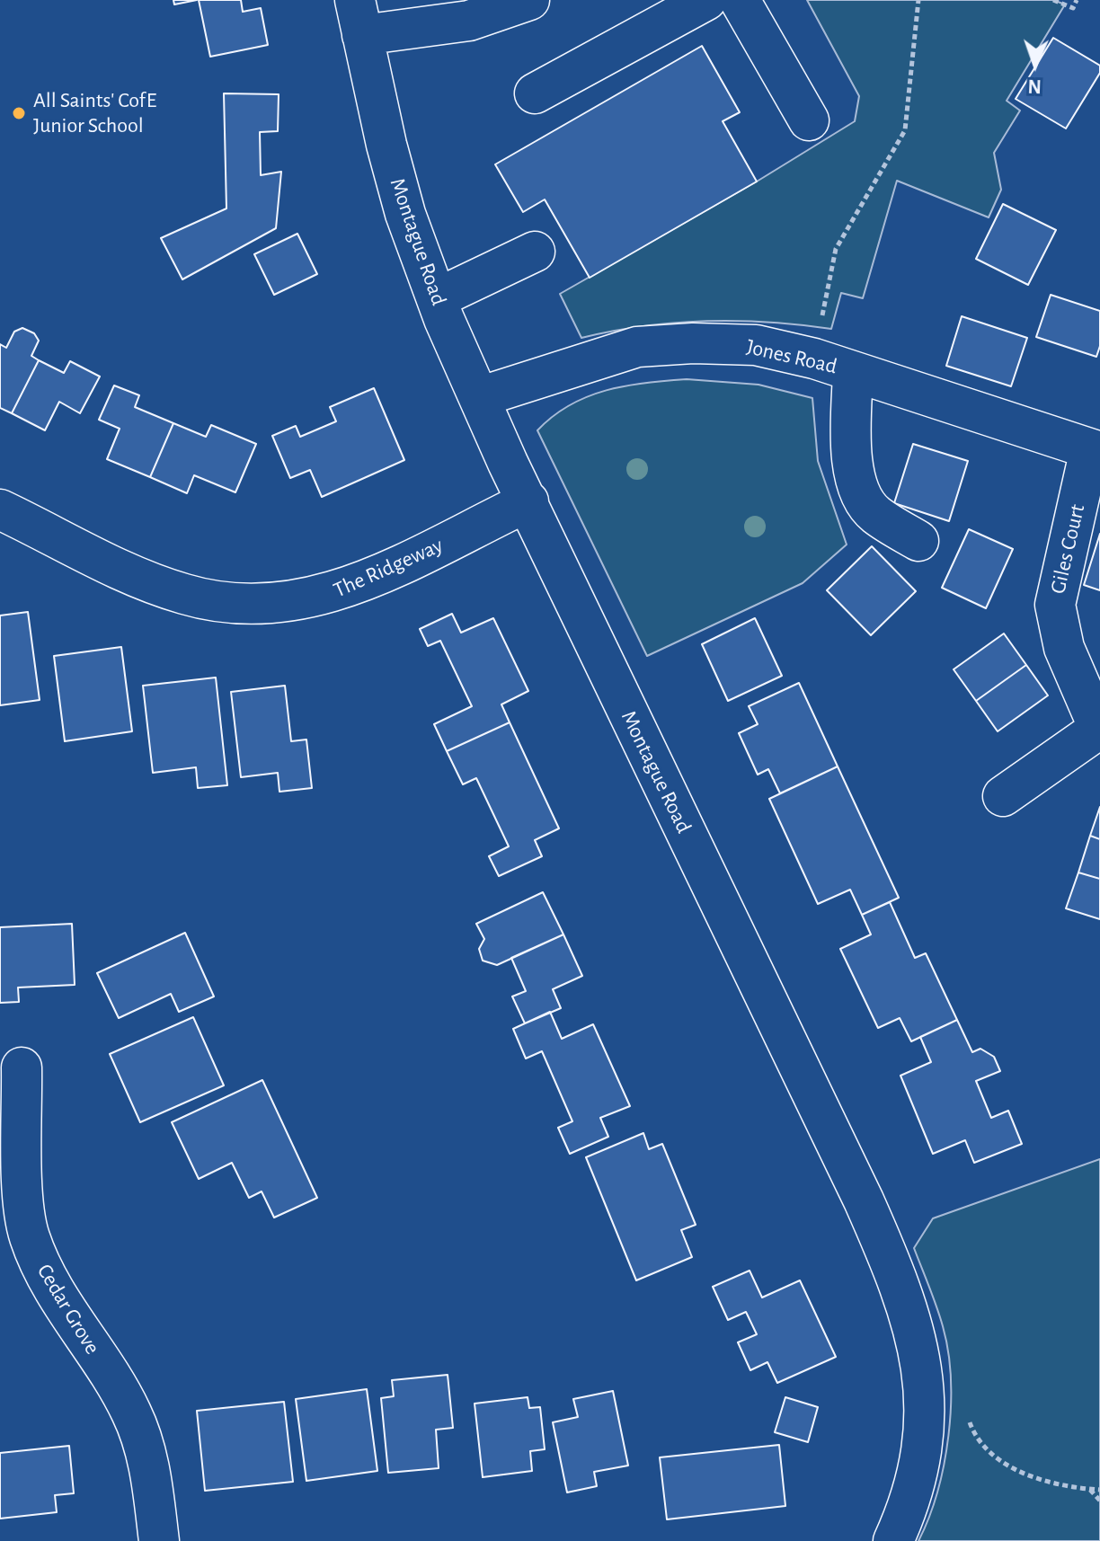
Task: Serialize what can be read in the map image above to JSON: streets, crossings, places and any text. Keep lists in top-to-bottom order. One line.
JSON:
{"streets":{"street":["Montague Road","Jones Road","Giles Court","The Ridgeway","Cedar Grove"]},"crossings":[["Montague Road","Jones Road"],["Montague Road","The Ridgeway"],["Jones Road","Giles Court"]],"places":["All Saints' CofE Junior School"],"north":"bottom"}
